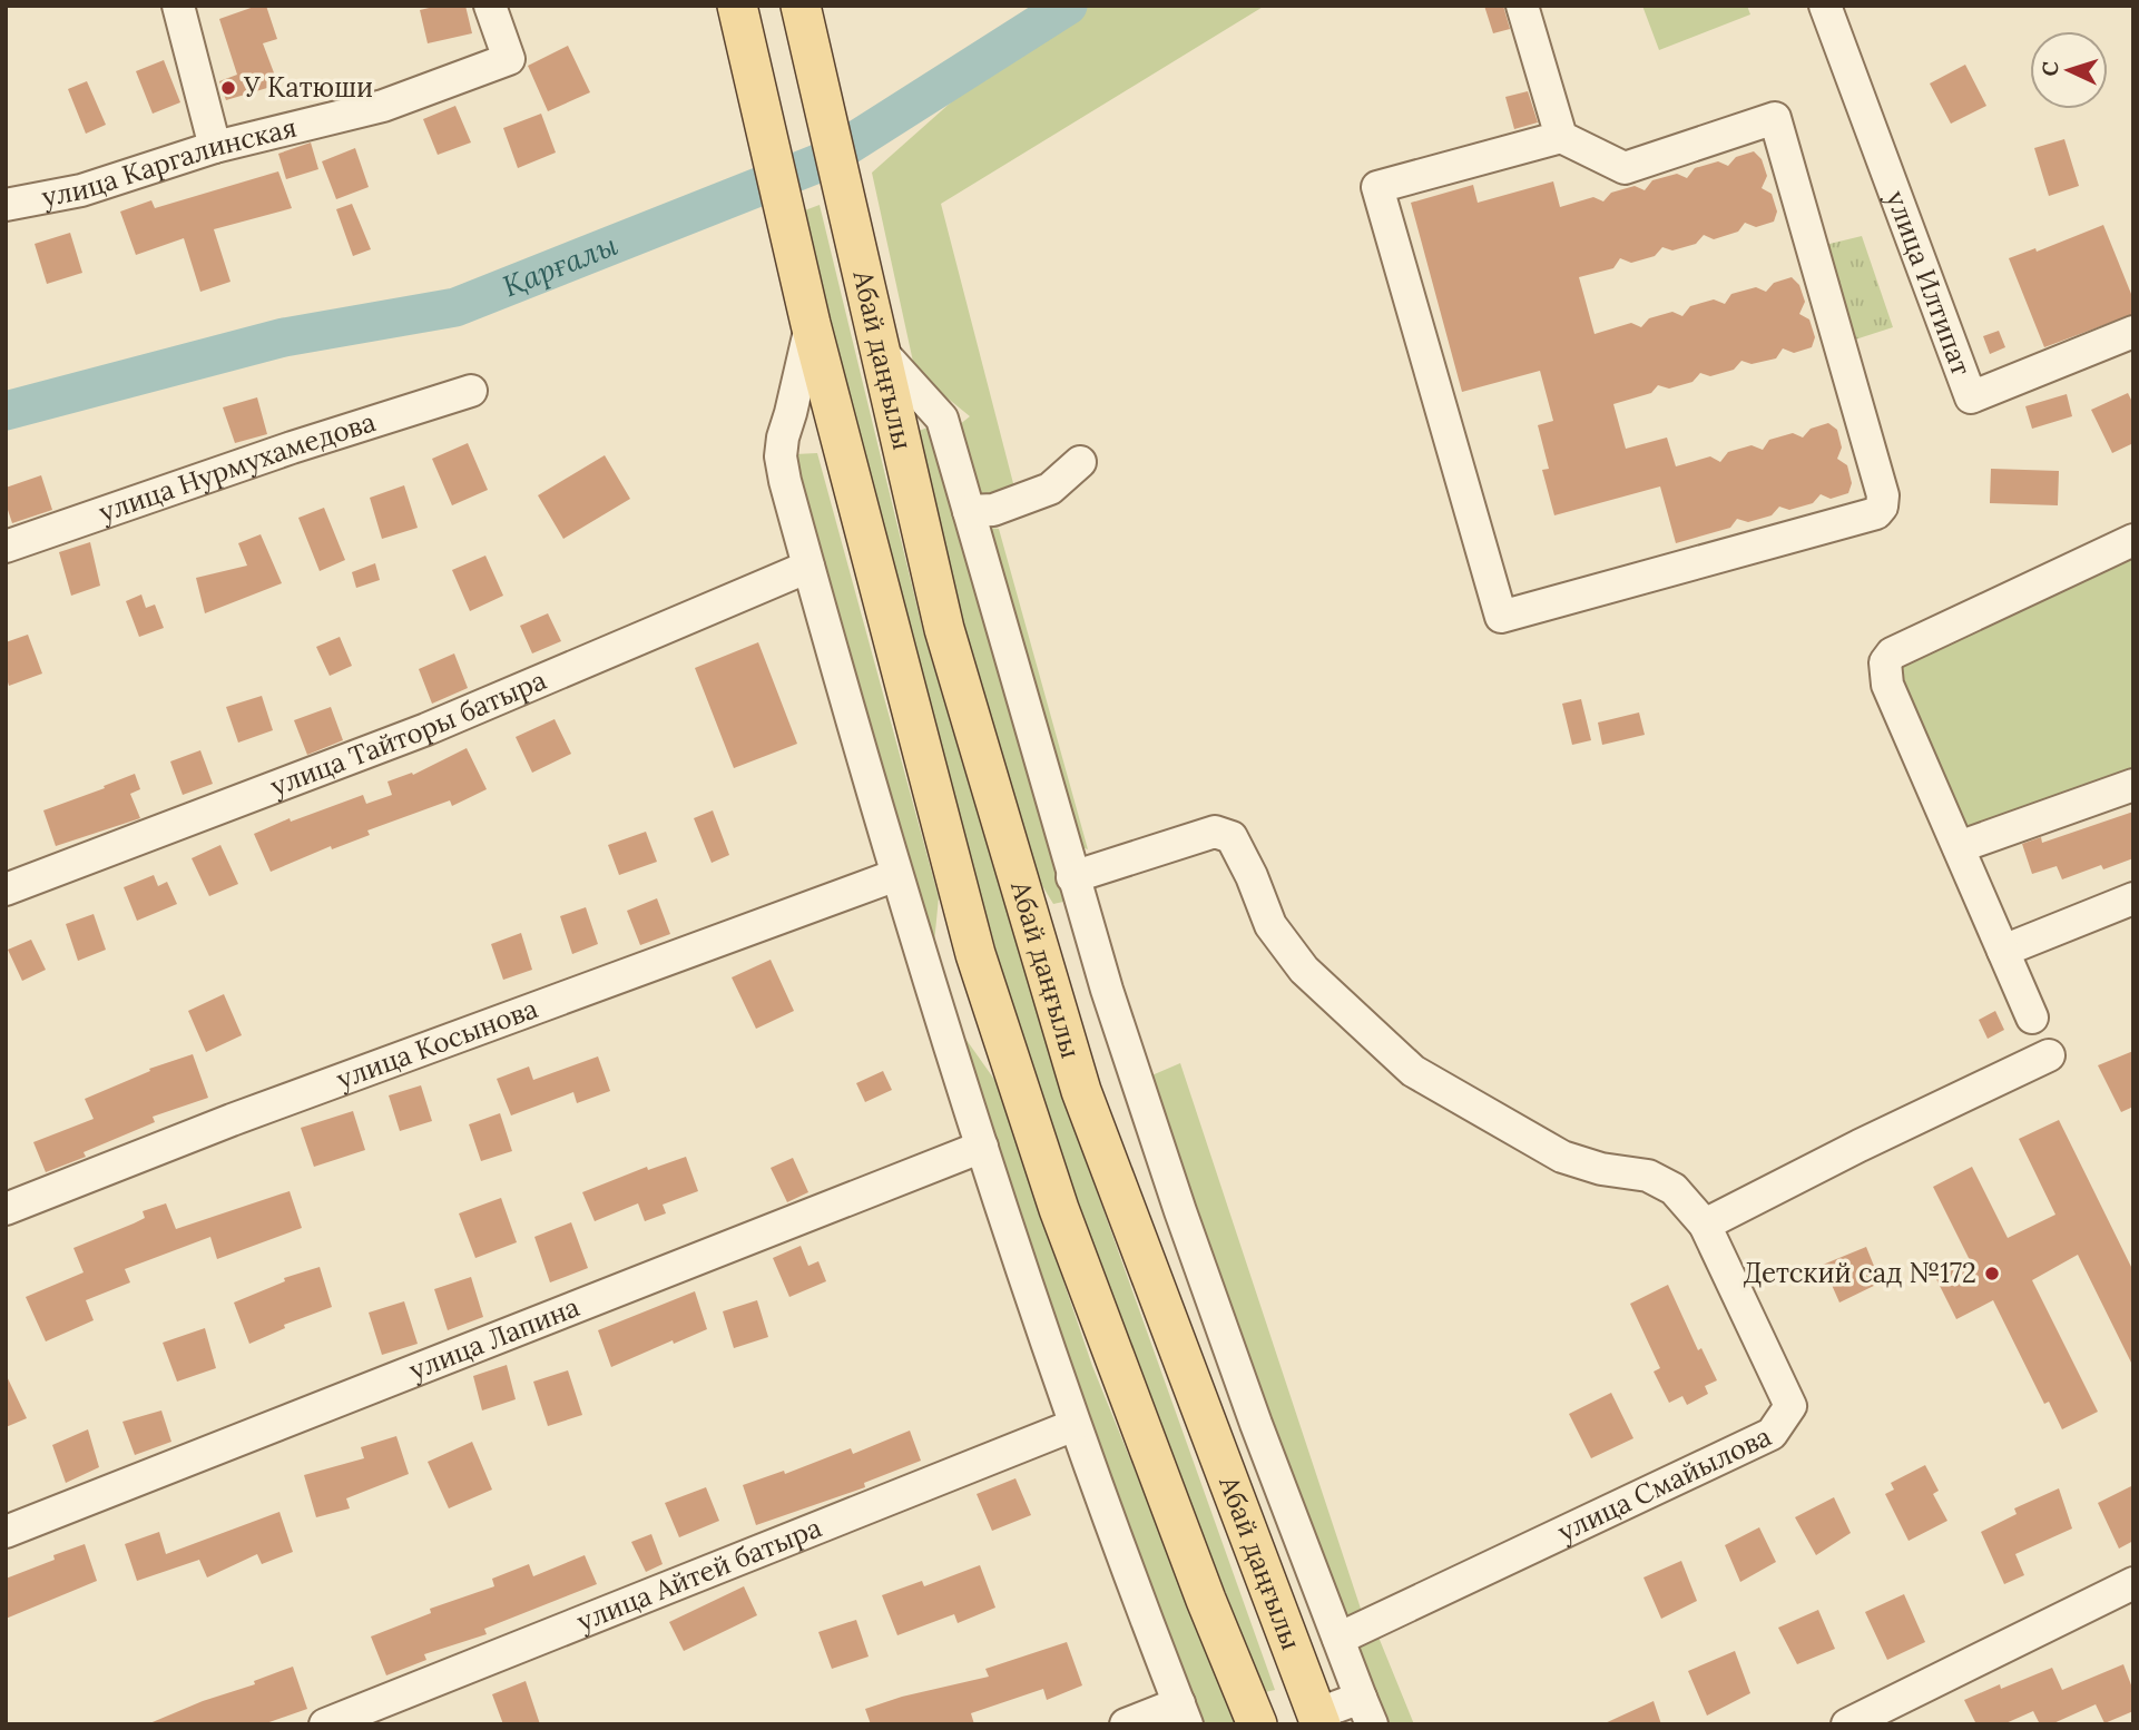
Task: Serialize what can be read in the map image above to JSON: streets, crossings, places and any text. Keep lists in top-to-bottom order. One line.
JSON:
{"streets":{"main road":["Абай даңғылы"],"street":["улица Каргалинская","улица Илтипат","улица Нурмухамедова","улица Тайторы батыра","улица Косынова","улица Лапина","улица Смайылова","улица Айтей батыра"]},"water":["Қарғалы"],"places":["У Катюши","Детский сад №172"],"north":"left"}
